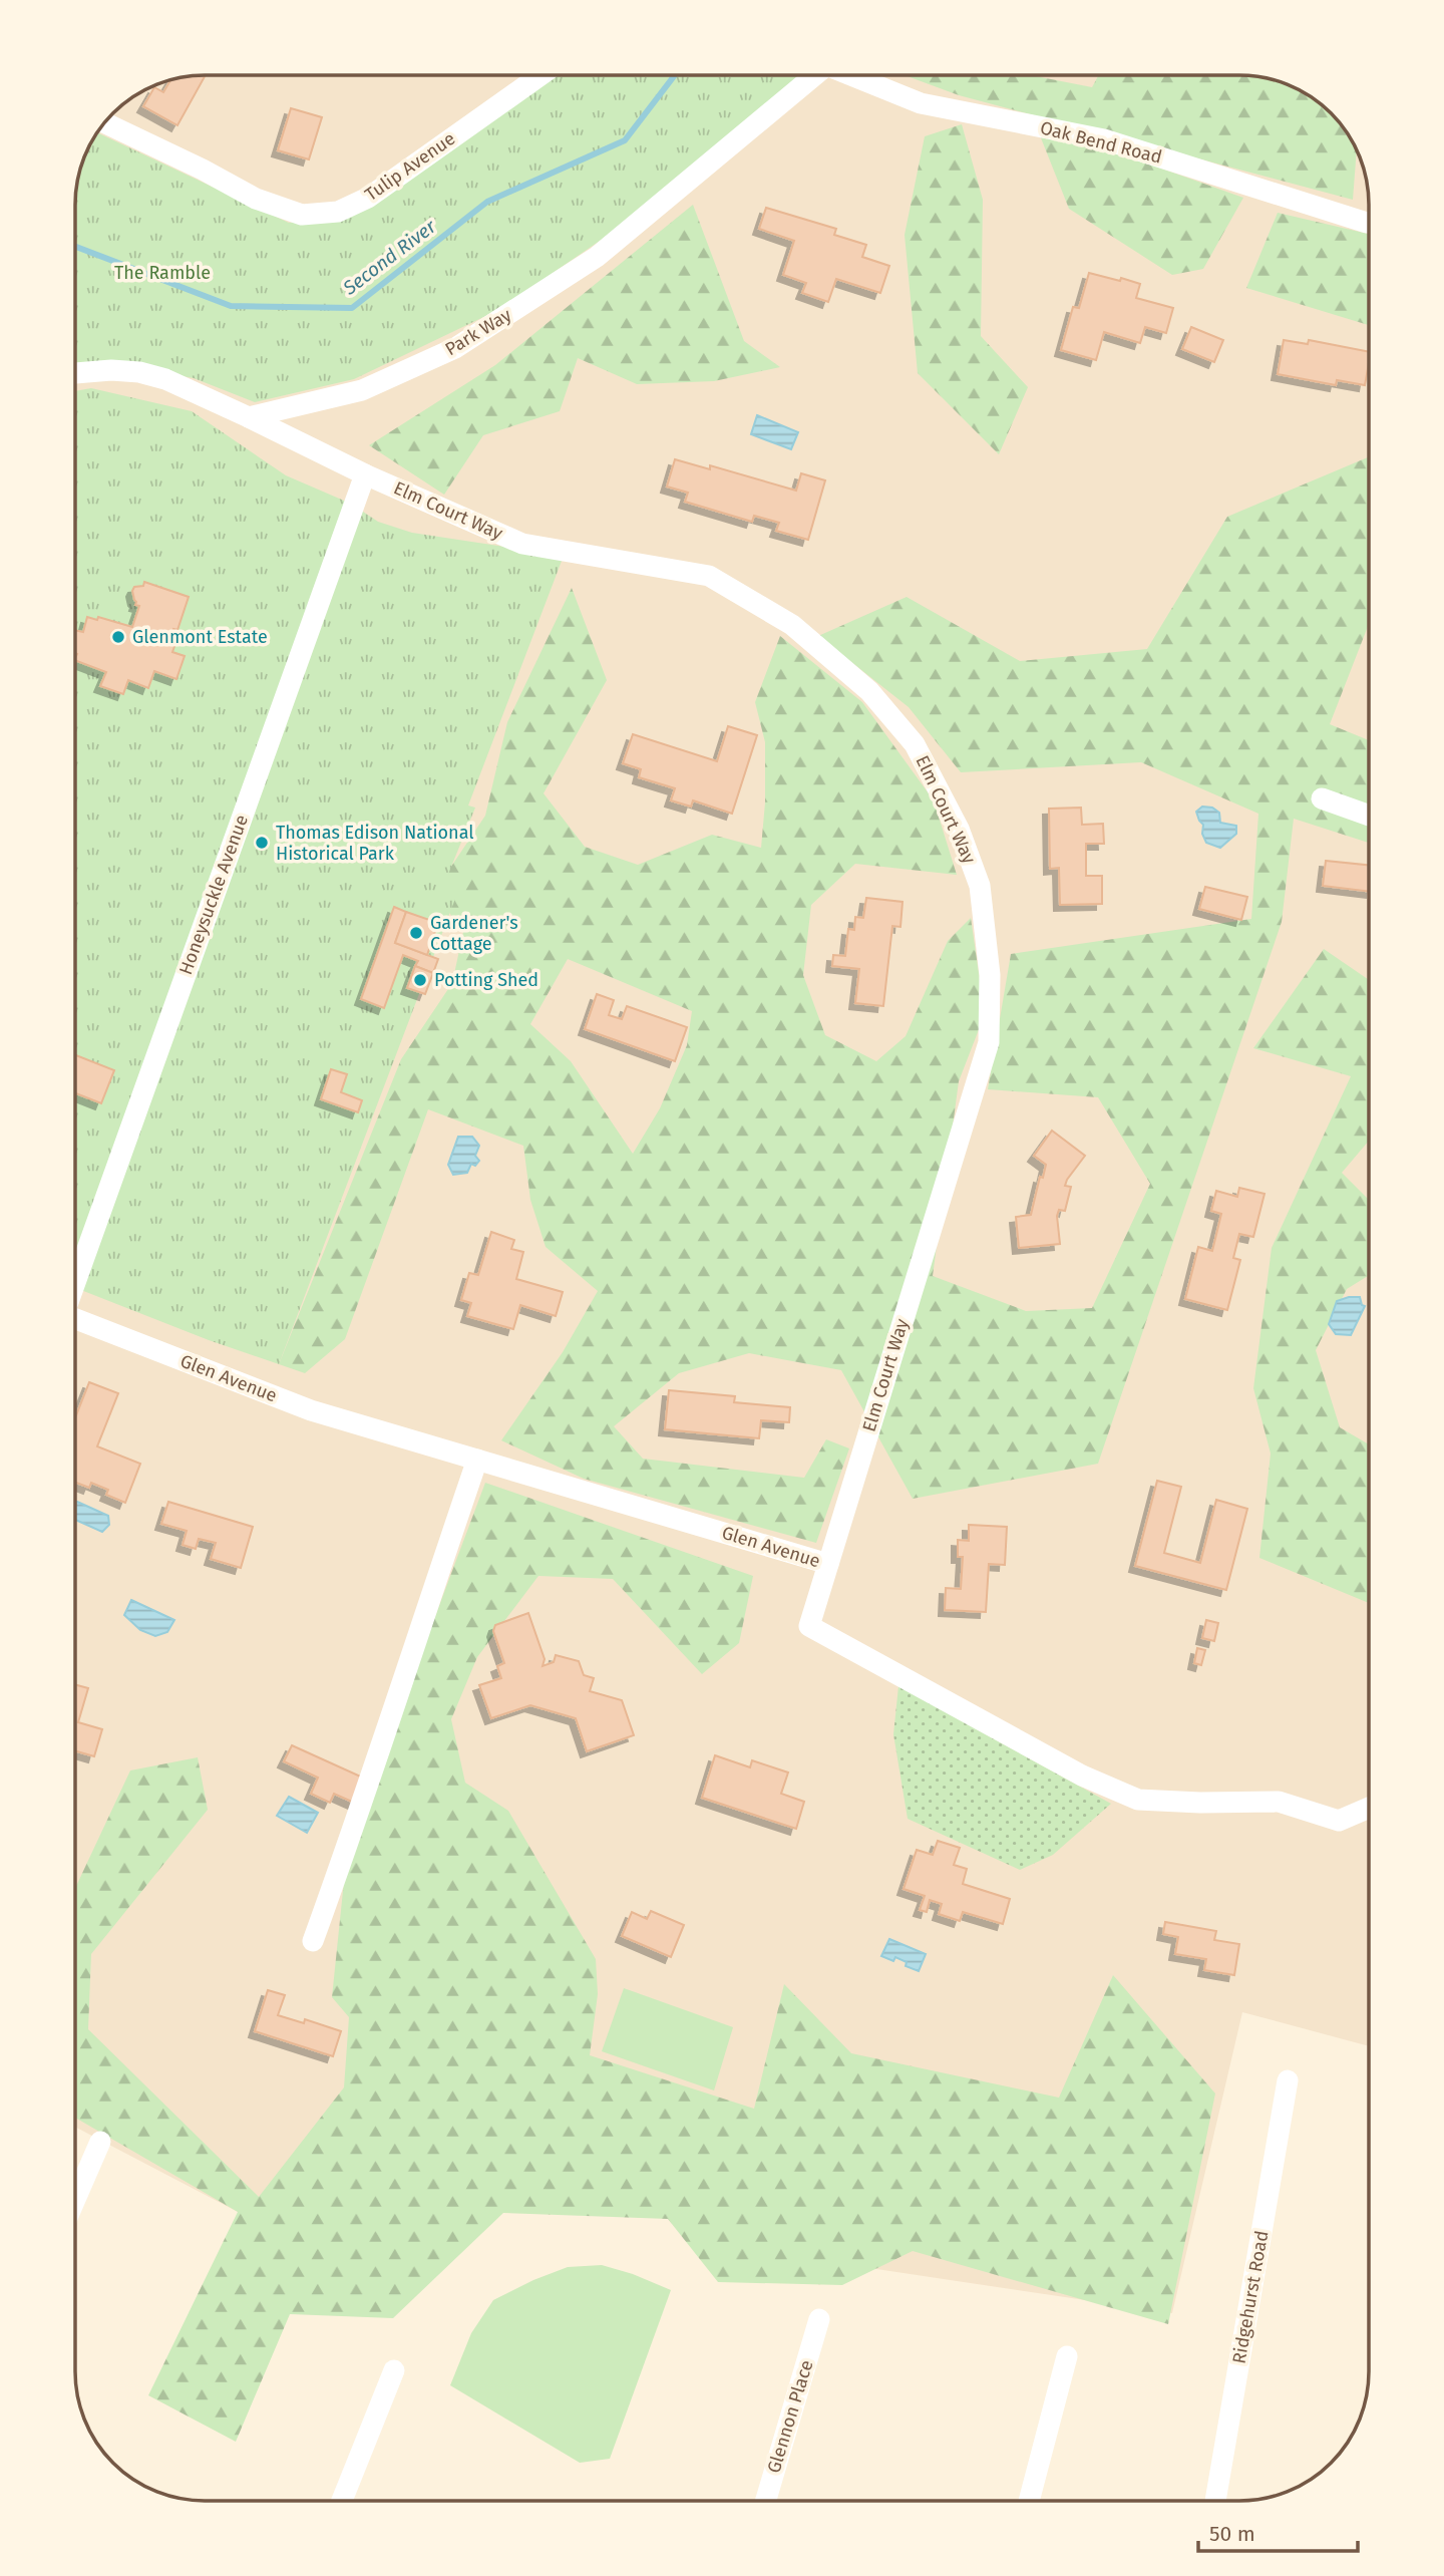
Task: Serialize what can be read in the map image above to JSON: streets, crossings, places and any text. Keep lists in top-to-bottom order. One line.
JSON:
{"streets":{"street":["Oak Bend Road","Tulip Avenue","Park Way","Elm Court Way","Honeysuckle Avenue","Glen Avenue","Ridgehurst Road","Glennon Place"]},"crossings":[["Park Way","Elm Court Way"],["Elm Court Way","Honeysuckle Avenue"],["Elm Court Way","Glen Avenue"]],"water":["Second River"],"parks":["The Ramble"],"places":["Glenmont Estate","Thomas Edison National Historical Park","Gardener's Cottage","Potting Shed"],"scale_bar":"50 m"}
